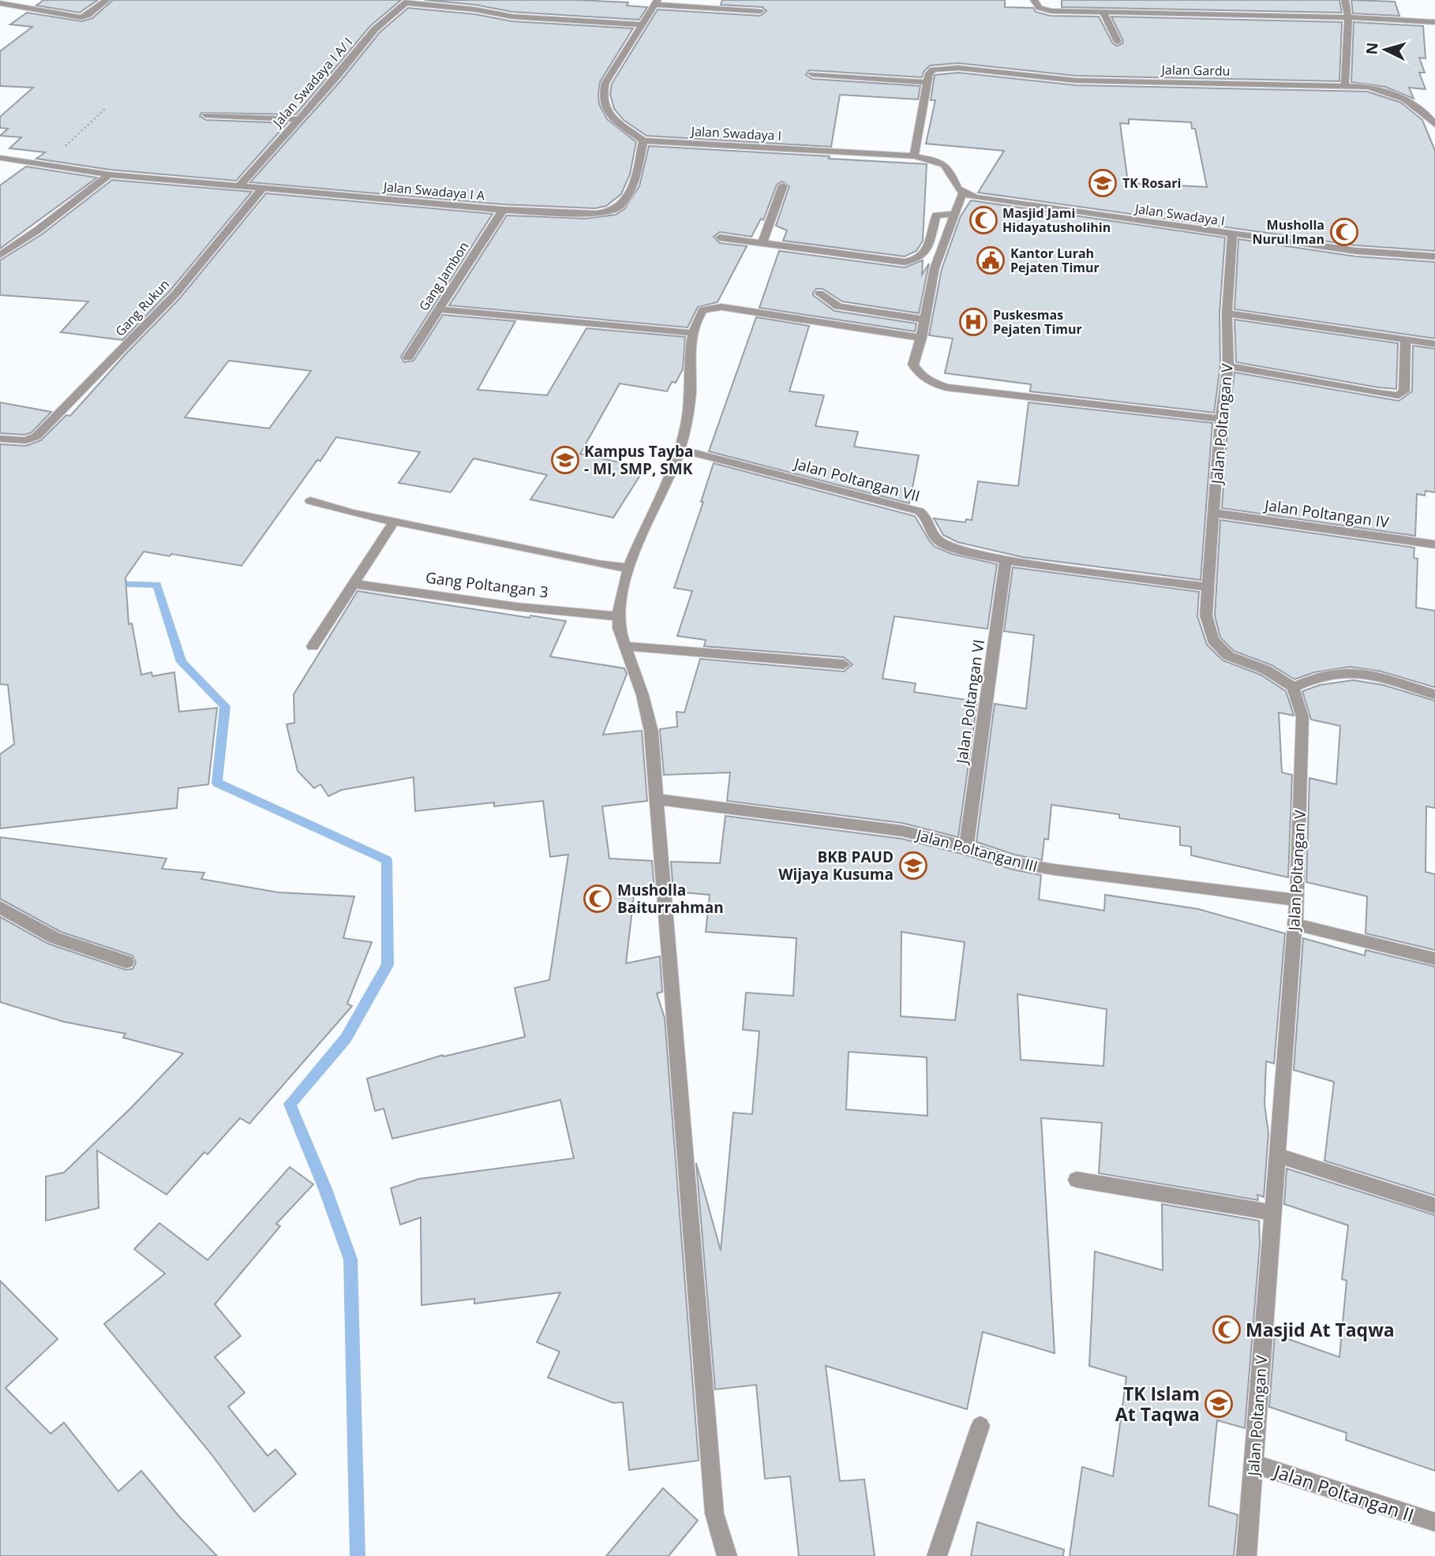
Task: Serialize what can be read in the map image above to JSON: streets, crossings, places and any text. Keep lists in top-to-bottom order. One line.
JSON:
{"streets":{"street":["Jalan Gardu","Jalan Swadaya I A/ I","Jalan Swadaya I","Jalan Swadaya I A","Gang Jambon","Gang Rukun","Jalan Poltangan V","Jalan Poltangan VII","Jalan Poltangan IV","Gang Poltangan 3","Jalan Poltangan VI","Jalan Poltangan III","Jalan Poltangan II"]},"crossings":[["Jalan Swadaya I A/ I","Jalan Swadaya I A"],["Jalan Swadaya I","Jalan Swadaya I A"],["Jalan Swadaya I","Jalan Poltangan V"],["Jalan Swadaya I A","Gang Jambon"],["Jalan Swadaya I A","Gang Rukun"],["Jalan Poltangan V","Jalan Poltangan VII"],["Jalan Poltangan V","Jalan Poltangan IV"],["Jalan Poltangan V","Jalan Poltangan III"],["Jalan Poltangan V","Jalan Poltangan II"],["Jalan Poltangan VII","Jalan Poltangan VI"],["Jalan Poltangan VI","Jalan Poltangan III"]],"places":{"school or university":["TK Rosari","Kampus Tayba - MI, SMP, SMK","BKB PAUD Wijaya Kusuma","TK Islam At Taqwa"],"mosque":["Masjid Jami Hidayatusholihin","Musholla Nurul Iman","Musholla Baiturrahman","Masjid At Taqwa"],"public building":["Kantor Lurah Pejaten Timur"],"hospital":["Puskesmas Pejaten Timur"]},"north":"left"}
